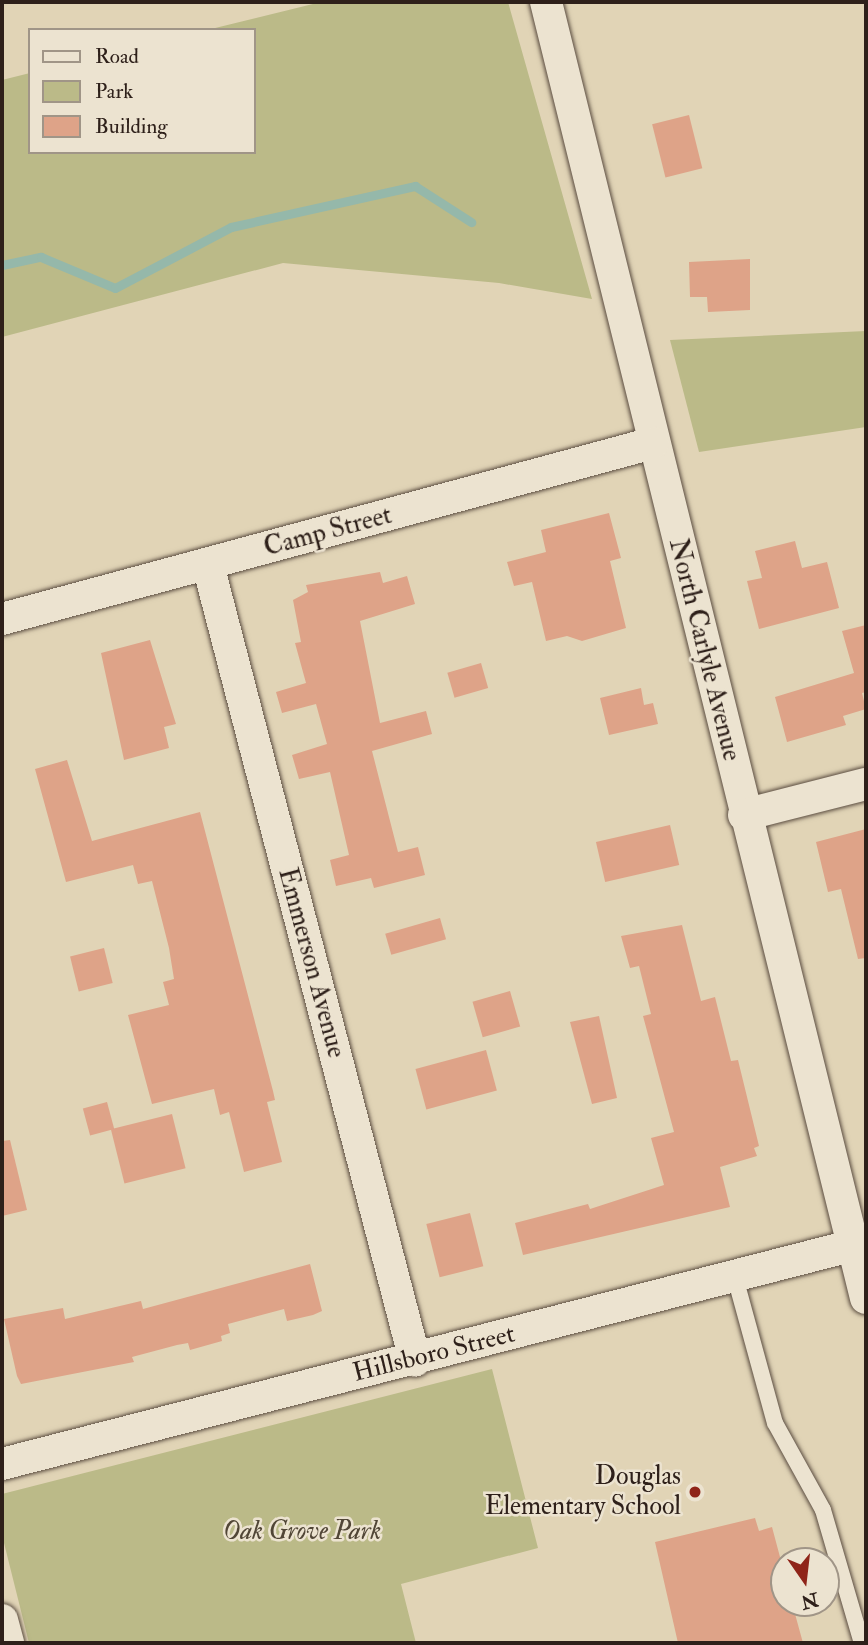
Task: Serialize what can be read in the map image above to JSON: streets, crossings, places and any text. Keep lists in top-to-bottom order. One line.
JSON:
{"streets":{"street":["Camp Street","North Carlyle Avenue","Emmerson Avenue","Hillsboro Street"]},"crossings":[["Camp Street","North Carlyle Avenue"],["Camp Street","Emmerson Avenue"],["North Carlyle Avenue","Hillsboro Street"],["Emmerson Avenue","Hillsboro Street"]],"parks":["Oak Grove Park"],"places":["Douglas Elementary School"],"legend":["Road","Park","Building"],"north":"bottom"}
